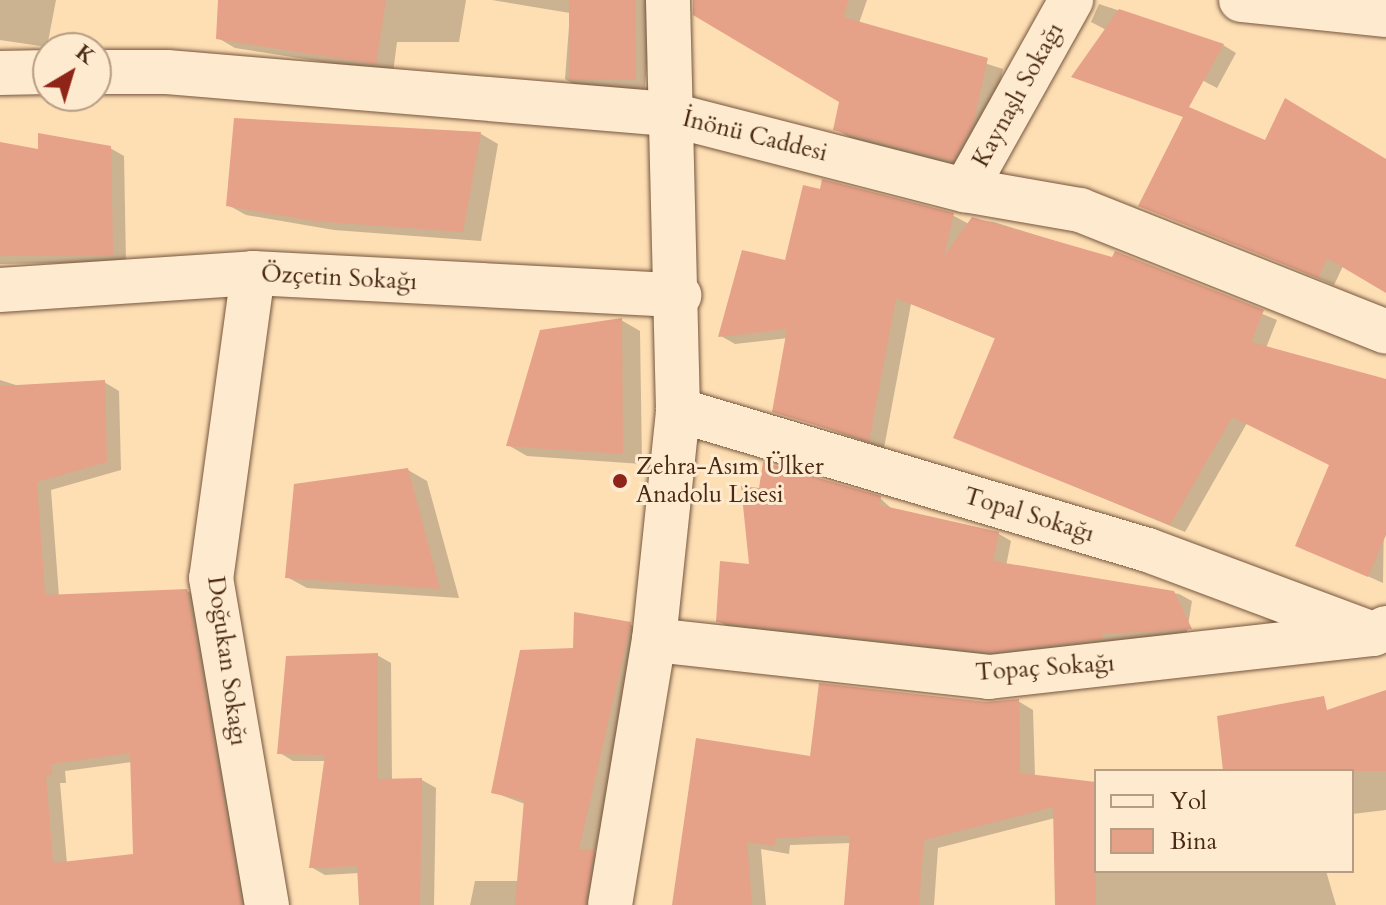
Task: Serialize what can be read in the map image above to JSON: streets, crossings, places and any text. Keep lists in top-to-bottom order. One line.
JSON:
{"streets":{"street":["Kaynaşlı Sokağı","İnönü Caddesi","Özçetin Sokağı","Topal Sokağı","Doğukan Sokağı","Topaç Sokağı"]},"crossings":[["Kaynaşlı Sokağı","İnönü Caddesi"],["Özçetin Sokağı","Doğukan Sokağı"],["Topal Sokağı","Topaç Sokağı"]],"places":["Zehra-Asım Ülker Anadolu Lisesi"],"legend":["Yol","Bina"],"north":"top right"}
